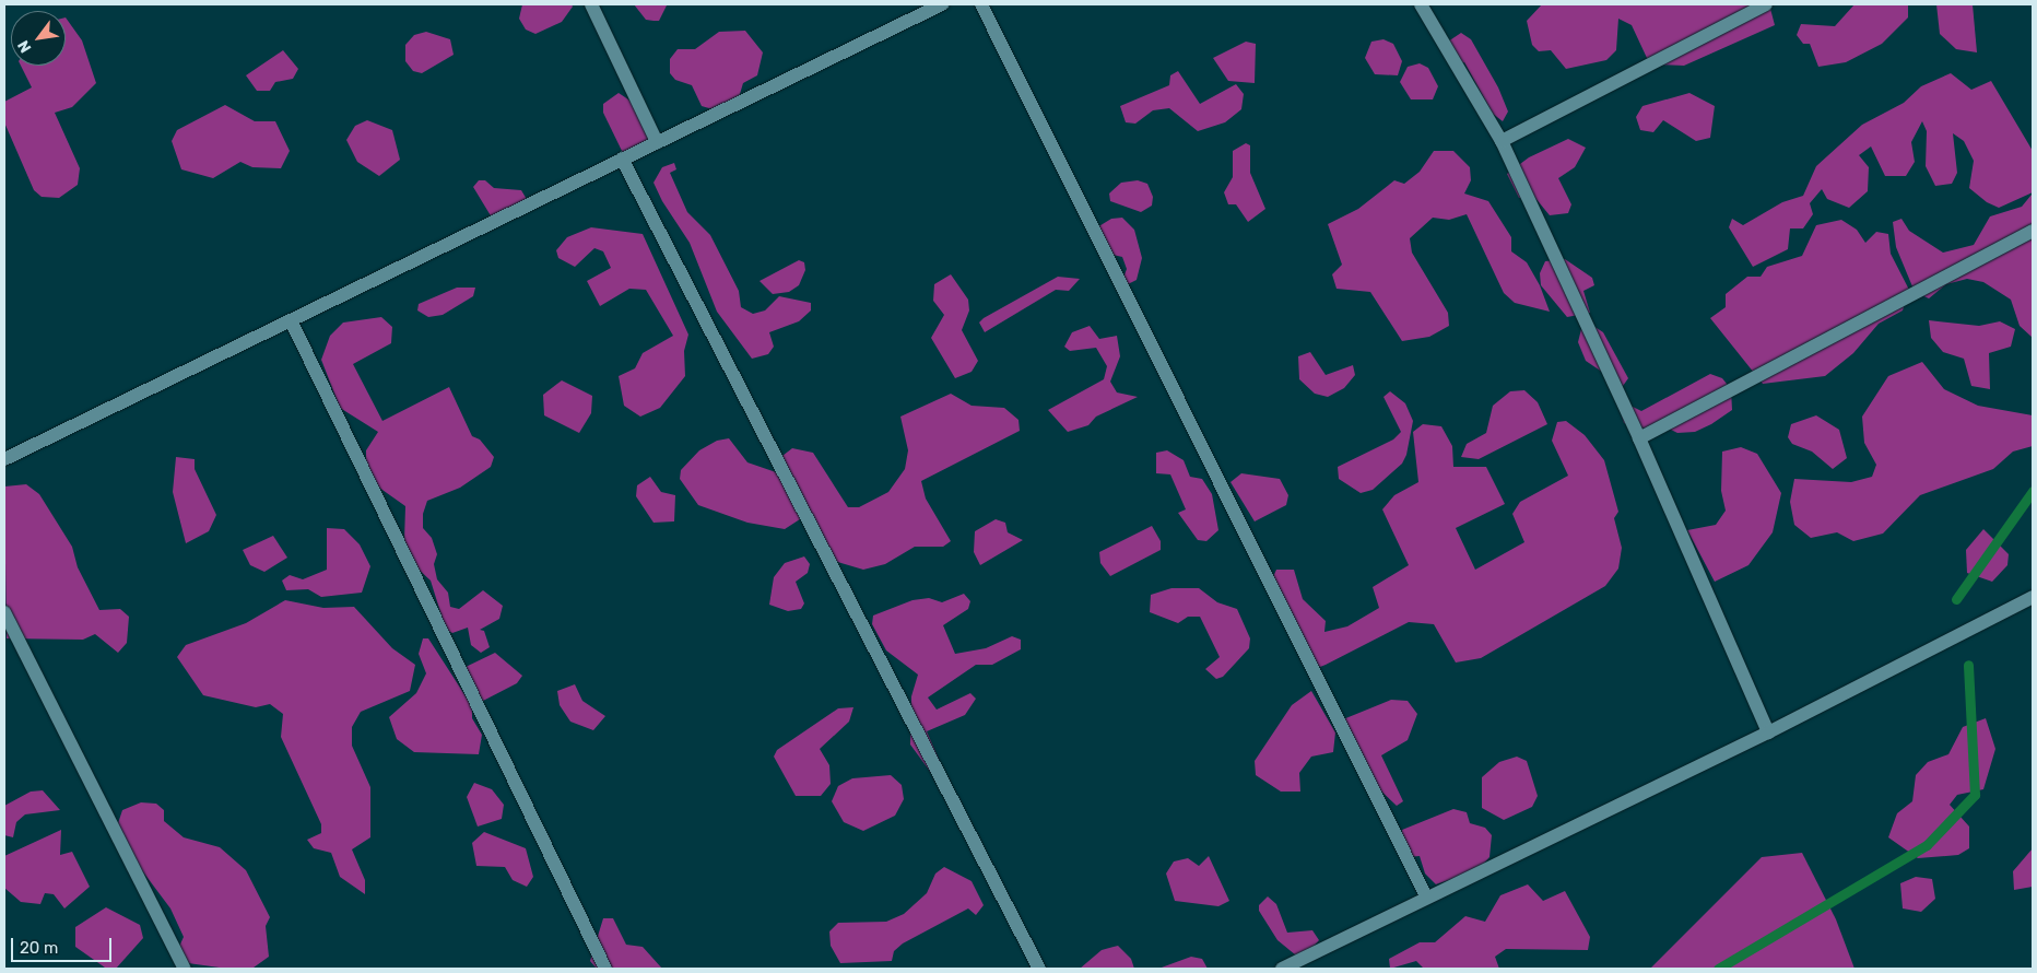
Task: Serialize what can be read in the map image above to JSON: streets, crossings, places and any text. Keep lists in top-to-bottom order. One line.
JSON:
{"scale_bar":"20 m","north":"bottom left"}
